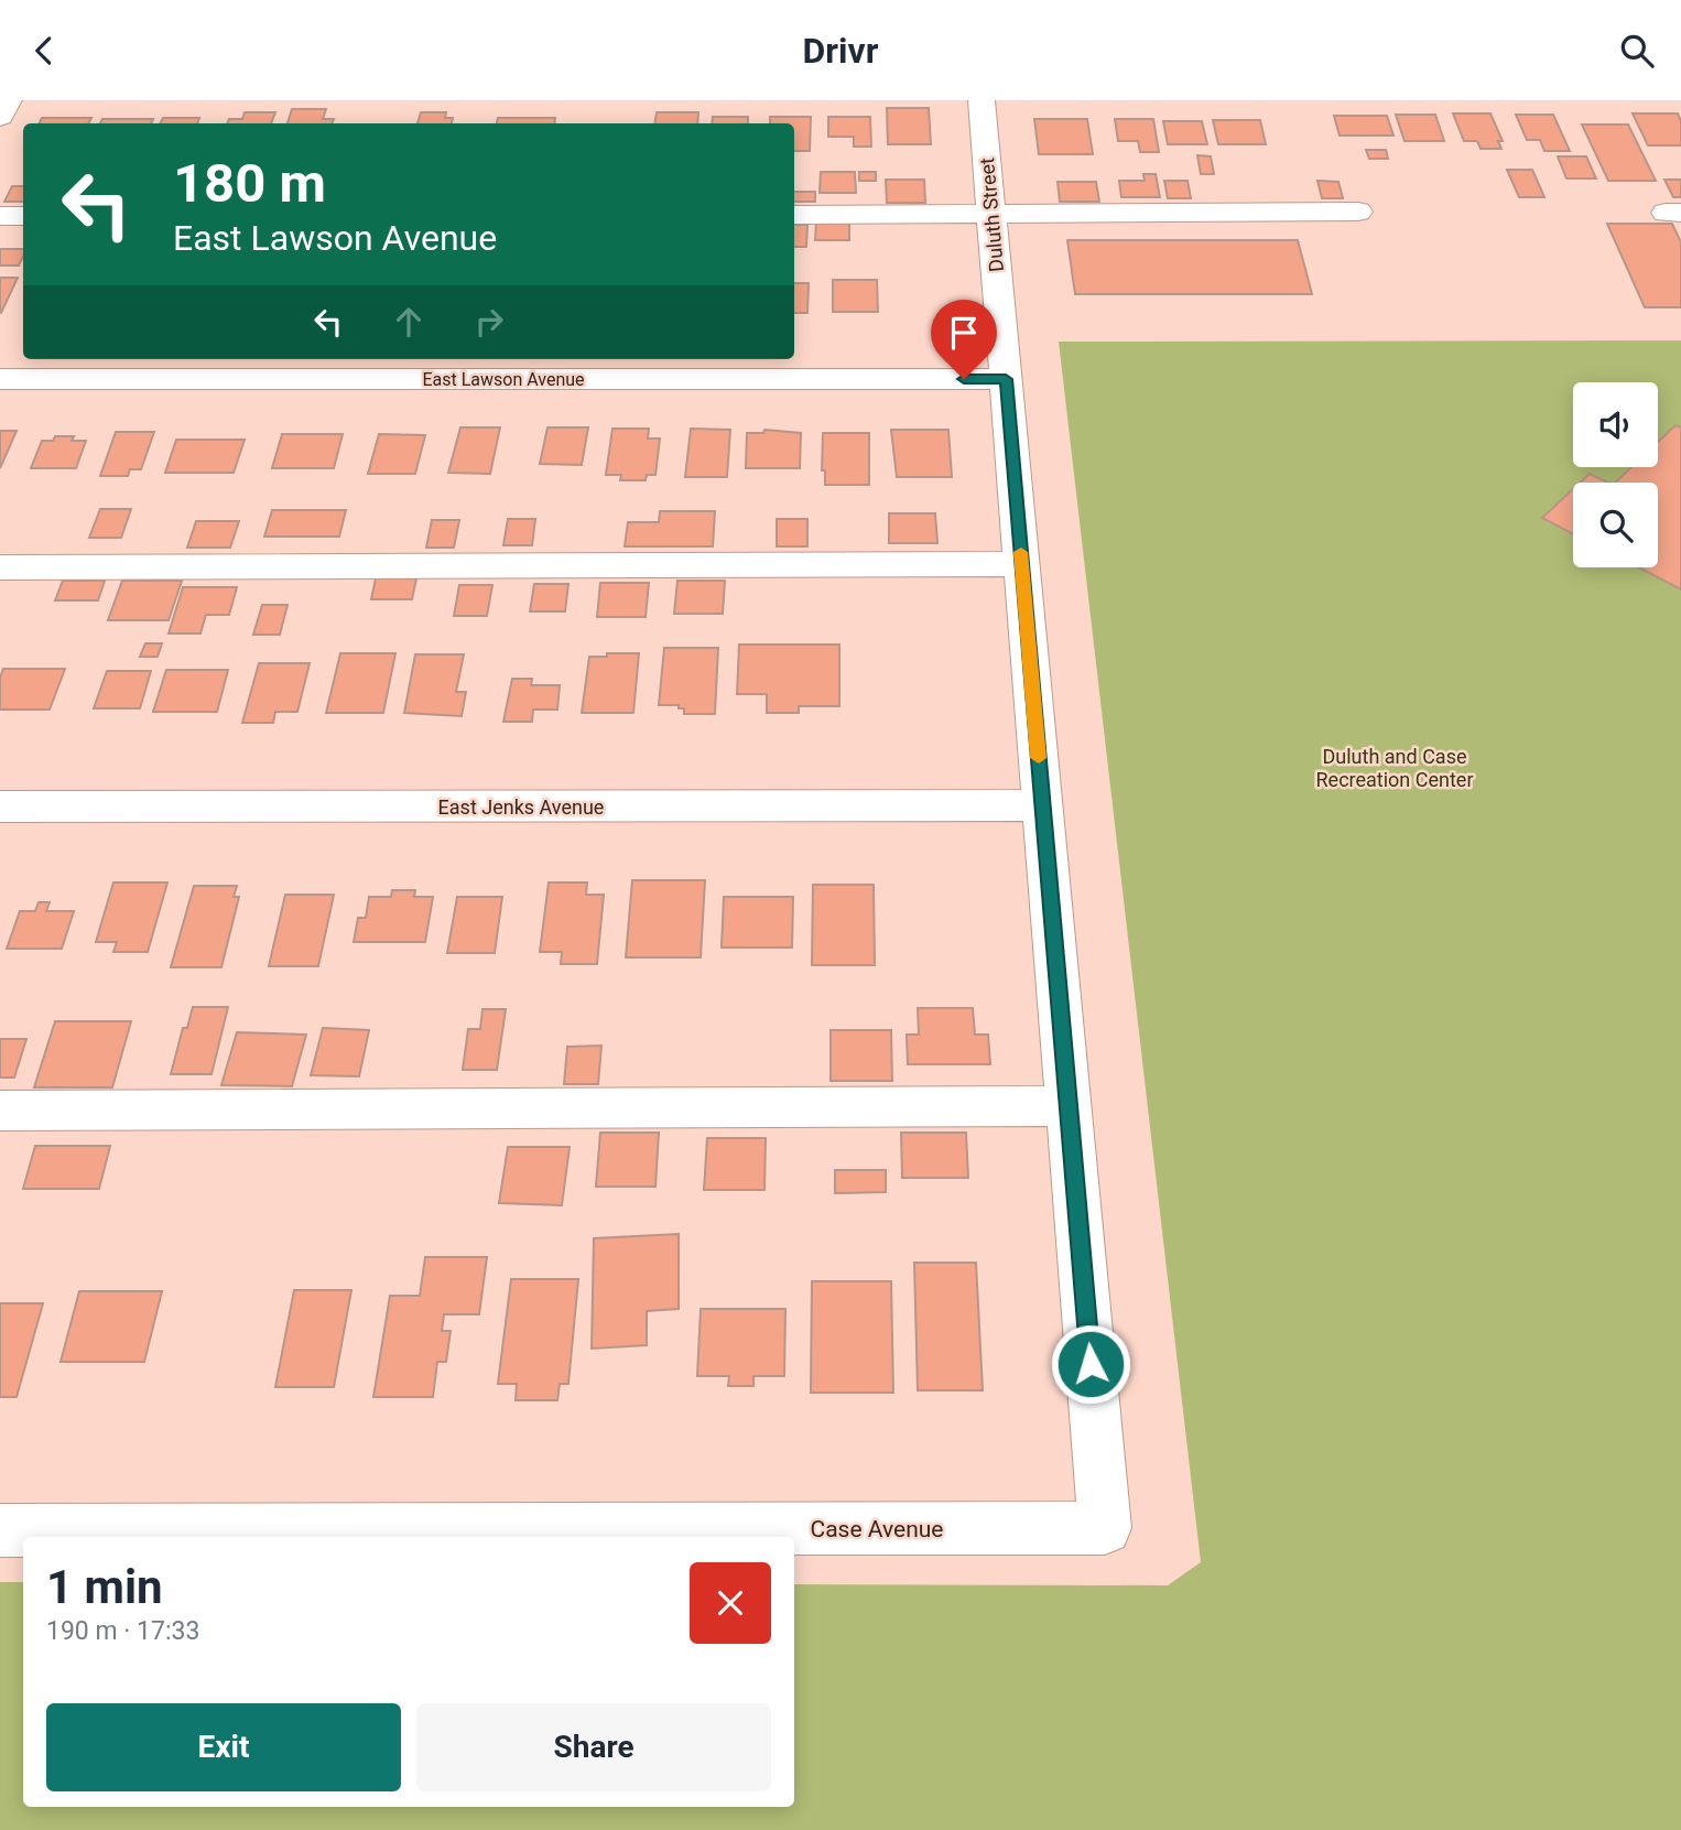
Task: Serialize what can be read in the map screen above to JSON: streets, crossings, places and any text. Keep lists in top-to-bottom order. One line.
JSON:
{"streets":{"street":["Duluth Street","East Lawson Avenue","East Jenks Avenue","Case Avenue"]},"crossings":[["Duluth Street","East Lawson Avenue"],["Duluth Street","East Jenks Avenue"],["Duluth Street","Case Avenue"]],"parks":["Duluth and Case Recreation Center"],"page":{"header":"Drivr","turn":["180 m","East Lawson Avenue"],"heading":["1 min","190 m · 17:33"],"buttons":["Exit","Share"]}}
